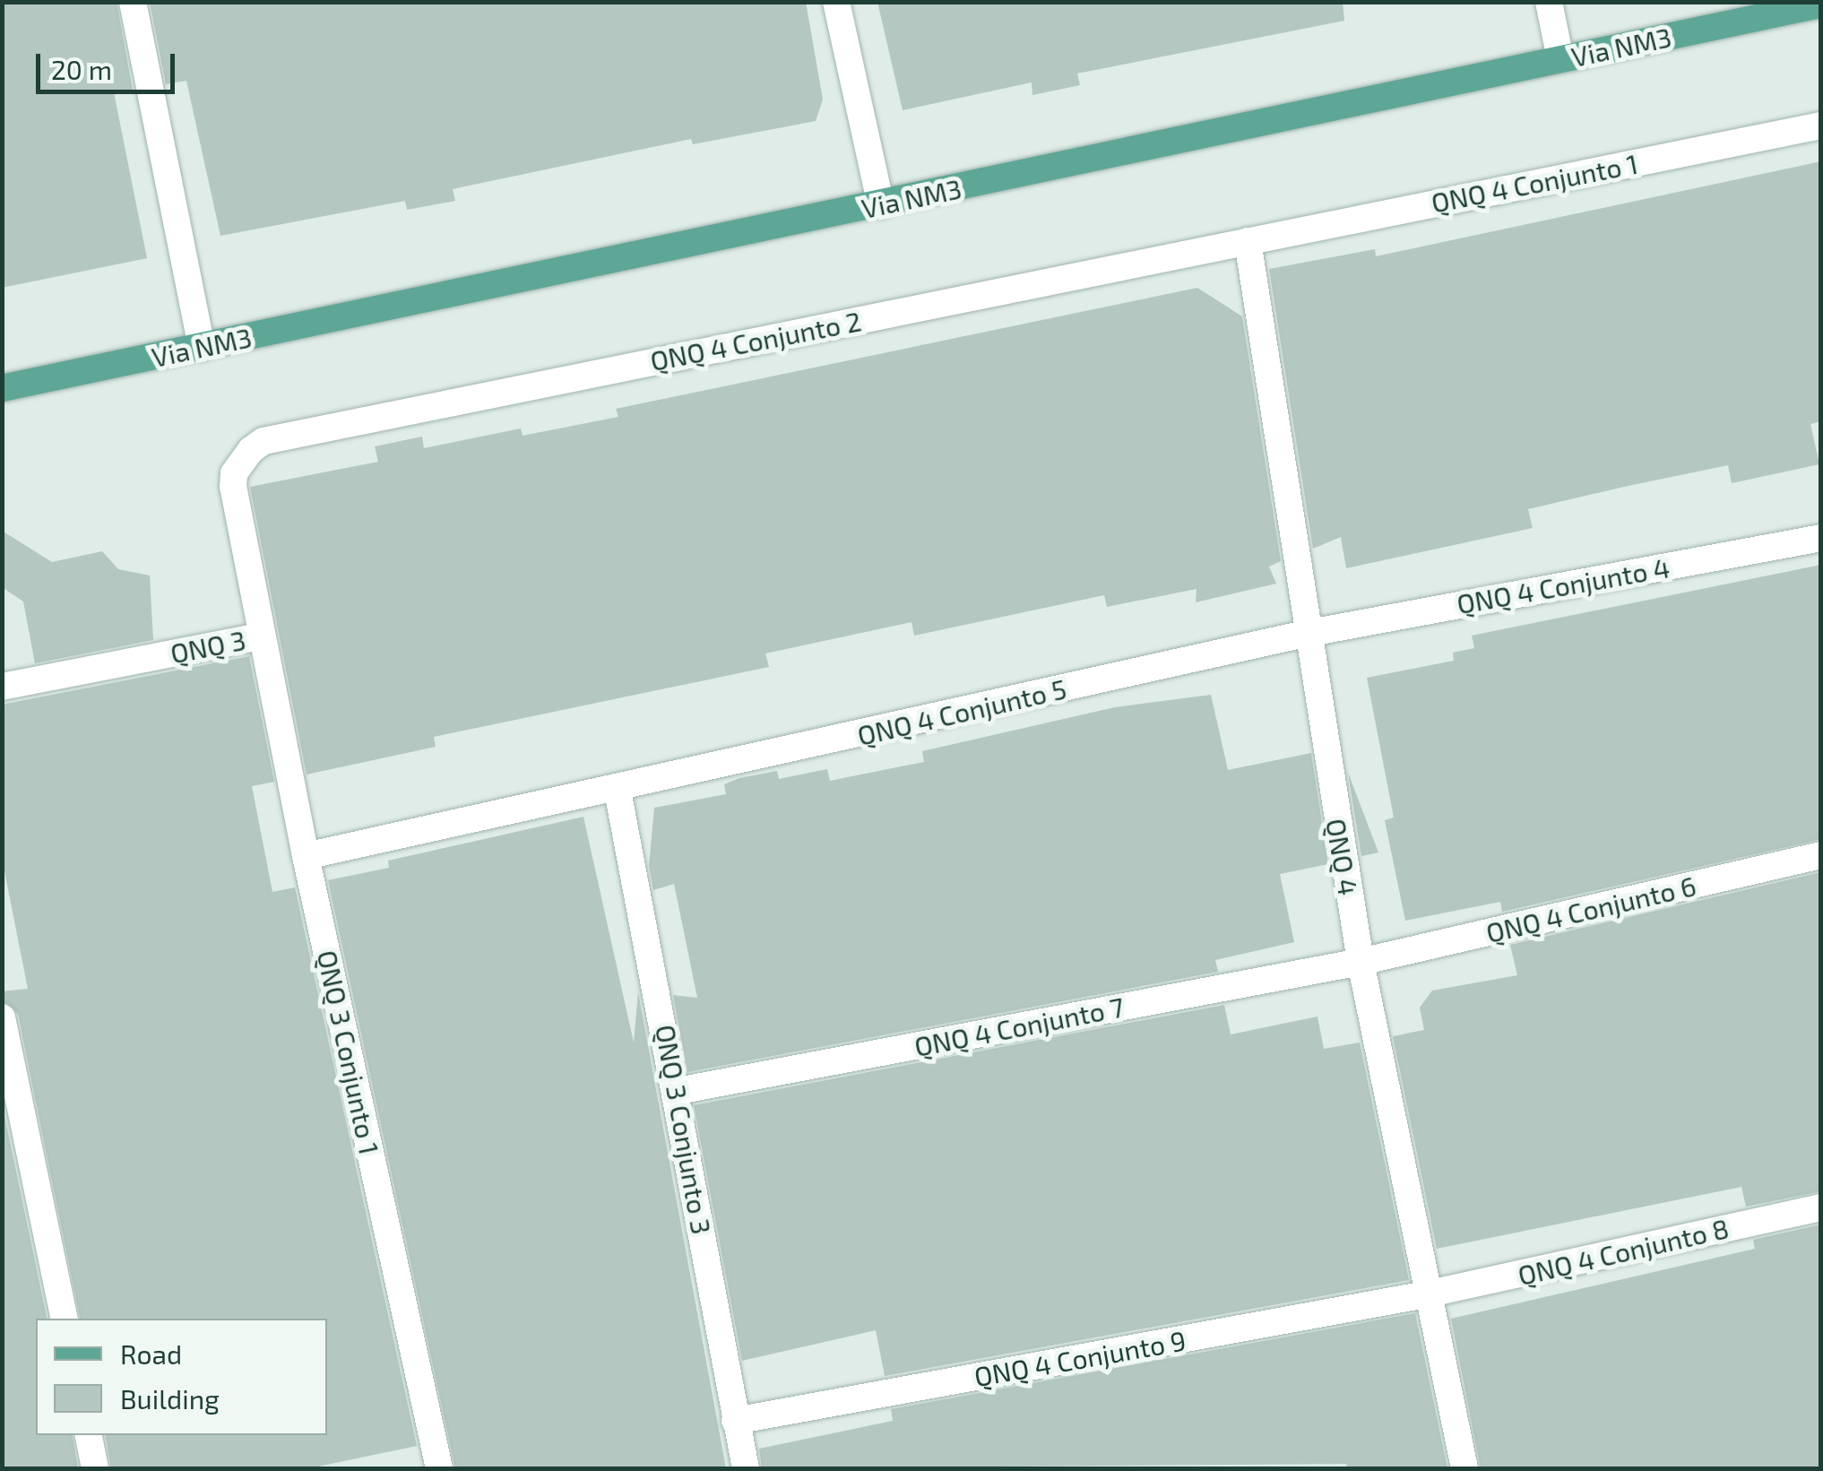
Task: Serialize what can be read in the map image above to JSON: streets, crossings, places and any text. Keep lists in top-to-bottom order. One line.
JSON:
{"streets":{"main road":["Via NM3"],"street":["QNQ 4 Conjunto 1","QNQ 4 Conjunto 2","QNQ 4 Conjunto 4","QNQ 3","QNQ 4 Conjunto 5","QNQ 4","QNQ 4 Conjunto 6","QNQ 4 Conjunto 7","QNQ 3 Conjunto 1","QNQ 3 Conjunto 3","QNQ 4 Conjunto 8","QNQ 4 Conjunto 9"]},"crossings":[["QNQ 4 Conjunto 1","QNQ 4 Conjunto 2"],["QNQ 4 Conjunto 1","QNQ 4"],["QNQ 4 Conjunto 2","QNQ 3"],["QNQ 4 Conjunto 2","QNQ 4"],["QNQ 4 Conjunto 4","QNQ 4 Conjunto 5"],["QNQ 4 Conjunto 4","QNQ 4"],["QNQ 3","QNQ 3 Conjunto 1"],["QNQ 4 Conjunto 5","QNQ 4"],["QNQ 4 Conjunto 5","QNQ 3 Conjunto 3"],["QNQ 4","QNQ 4 Conjunto 6"],["QNQ 4","QNQ 4 Conjunto 7"],["QNQ 4","QNQ 4 Conjunto 8"],["QNQ 4","QNQ 4 Conjunto 9"],["QNQ 4 Conjunto 6","QNQ 4 Conjunto 7"],["QNQ 4 Conjunto 7","QNQ 3 Conjunto 3"],["QNQ 3 Conjunto 3","QNQ 4 Conjunto 9"],["QNQ 4 Conjunto 8","QNQ 4 Conjunto 9"]],"legend":["Road","Building"],"scale_bar":"20 m"}
